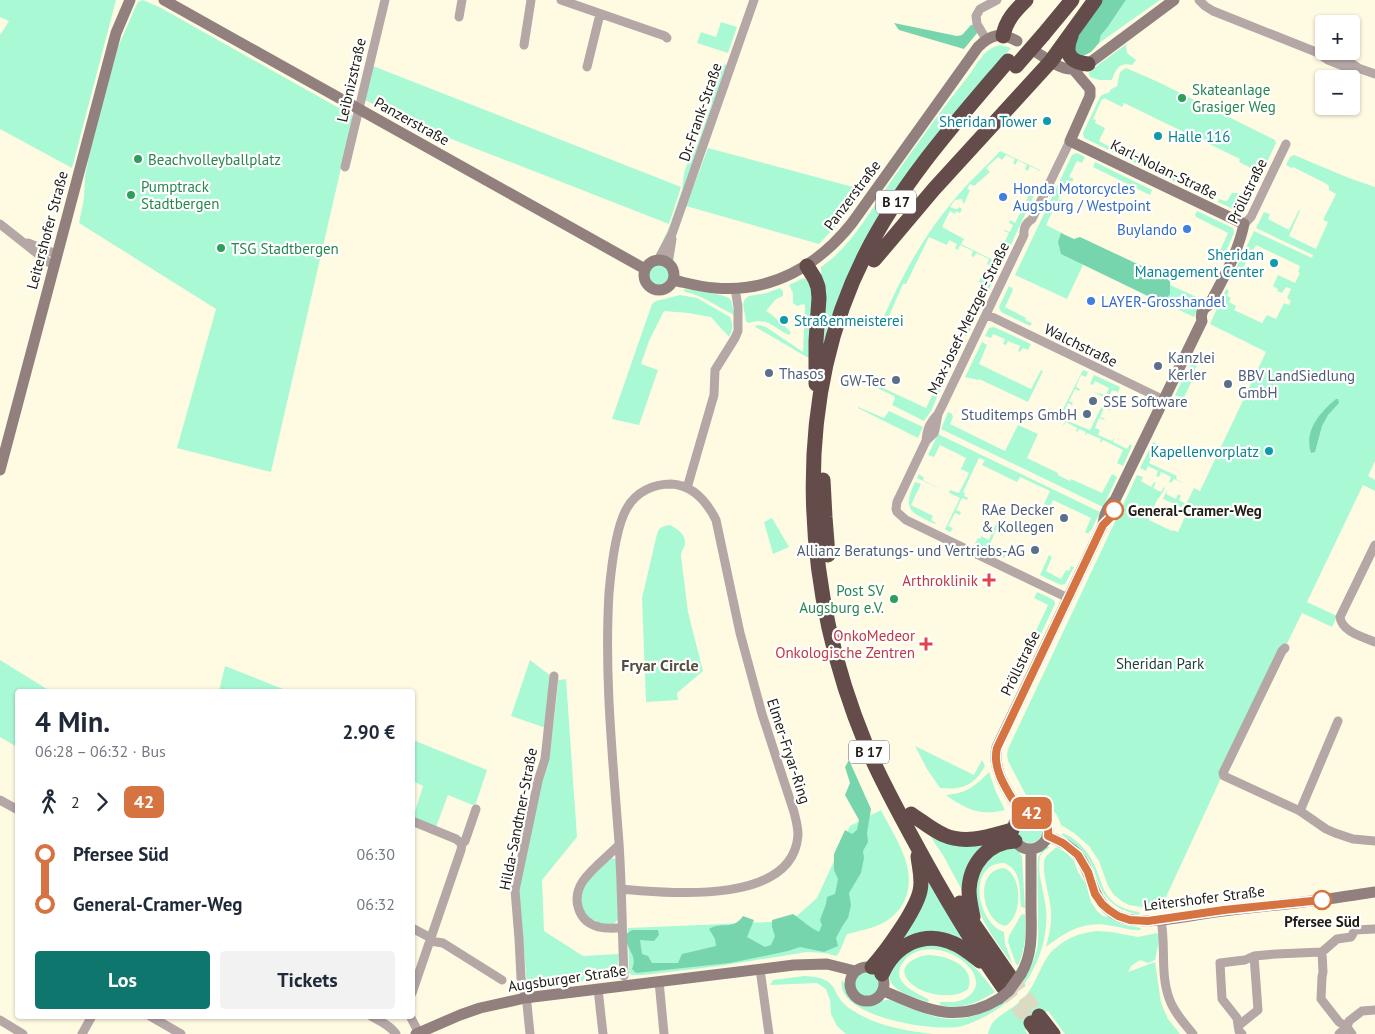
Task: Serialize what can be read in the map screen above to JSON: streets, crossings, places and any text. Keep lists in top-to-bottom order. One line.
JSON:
{"streets":{"highway":["B 17"],"street":["Leibnizstraße","Dr.-Frank-Straße","Panzerstraße","Karl-Nolan-Straße","Pröllstraße","Leitershofer Straße","Max-Josef-Metzger-Straße","Walchstraße","Elmer-Fryar-Ring","Hilda-Sandtner-Straße","Augsburger Straße"]},"crossings":[["Leibnizstraße","Panzerstraße"],["Dr.-Frank-Straße","Panzerstraße"],["Karl-Nolan-Straße","Pröllstraße"],["Karl-Nolan-Straße","Max-Josef-Metzger-Straße"],["Pröllstraße","Leitershofer Straße"],["Pröllstraße","Max-Josef-Metzger-Straße"],["Pröllstraße","Walchstraße"],["Max-Josef-Metzger-Straße","Walchstraße"],["Hilda-Sandtner-Straße","Augsburger Straße"]],"districts":["Fryar Circle"],"parks":["Sheridan Park"],"places":{"other":["Skateanlage Grasiger Weg","Sheridan Tower","Halle 116","Beachvolleyballplatz","Pumptrack Stadtbergen","Honda Motorcycles Augsburg / Westpoint","Buylando","TSG Stadtbergen","Sheridan Management Center","LAYER-Grosshandel","Straßenmeisterei","Kanzlei Kerler","Thasos","GW-Tec","BBV LandSiedlung GmbH","SSE Software","Studitemps GmbH","Kapellenvorplatz","General-Cramer-Weg","RAe Decker & Kollegen","Allianz Beratungs- und Vertriebs-AG","Post SV Augsburg e.V.","Pfersee Süd"],"health":["Arthroklinik","OnkoMedeor Onkologische Zentren"]},"lines":["bus line 42"],"page":{"on_map":"42","map_buttons":["+","−"],"heading":["4 Min.","06:28 – 06:32 · Bus","2.90 €"],"legs":["2","42"],"list":[{"name":"Pfersee Süd","value":"06:30"},{"name":"General-Cramer-Weg","value":"06:32"}],"buttons":["Los","Tickets"]}}
